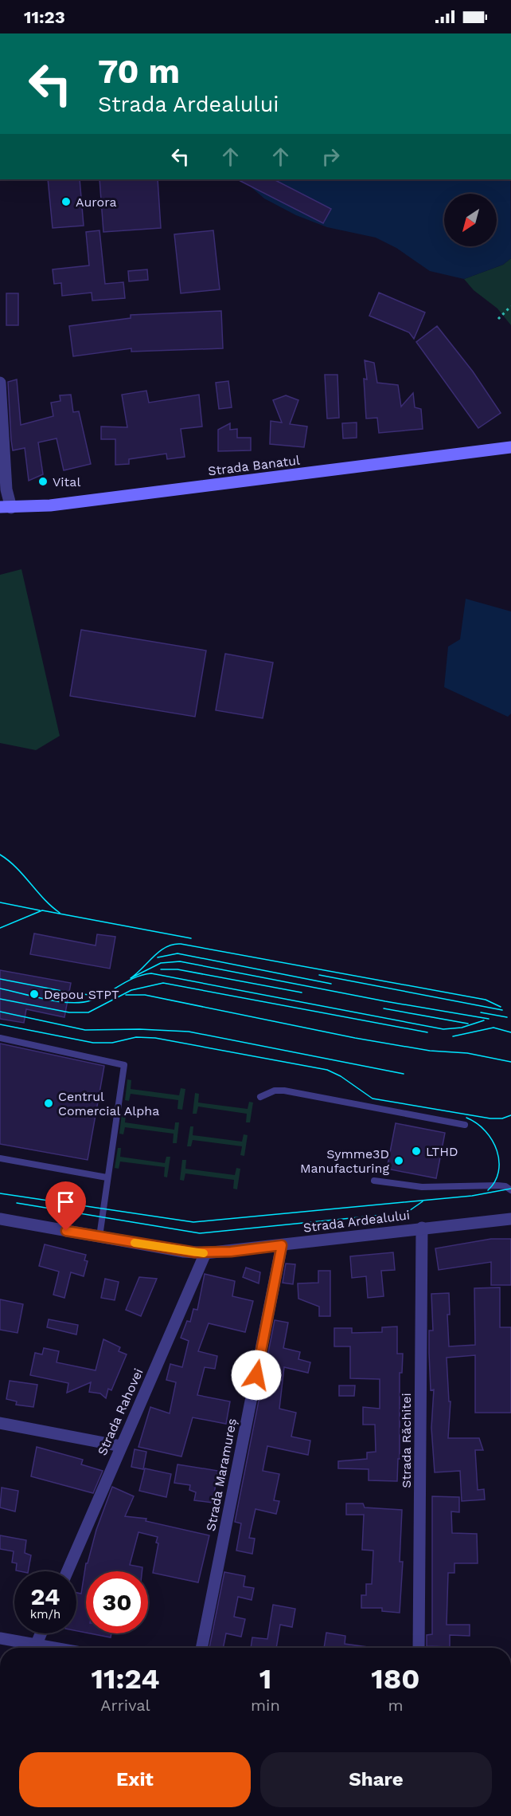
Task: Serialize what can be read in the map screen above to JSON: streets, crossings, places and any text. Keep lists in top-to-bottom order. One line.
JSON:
{"streets":{"main road":["Strada Banatul"],"street":["Strada Ardealului","Strada Rahovei","Strada Răchitei","Strada Maramureș"]},"crossings":[["Strada Ardealului","Strada Rahovei"],["Strada Ardealului","Strada Răchitei"],["Strada Ardealului","Strada Maramureș"]],"places":["Aurora","Vital","Depou STPT","Centrul Comercial Alpha","LTHD","Symme3D Manufacturing"],"north":"bottom left","page":{"status":"11:23","turn":["70 m","Strada Ardealului"],"speed":"24 km/h","limit":"30","eta":["11:24","Arrival","1","min","180","m"],"buttons":["Exit","Share"]}}
